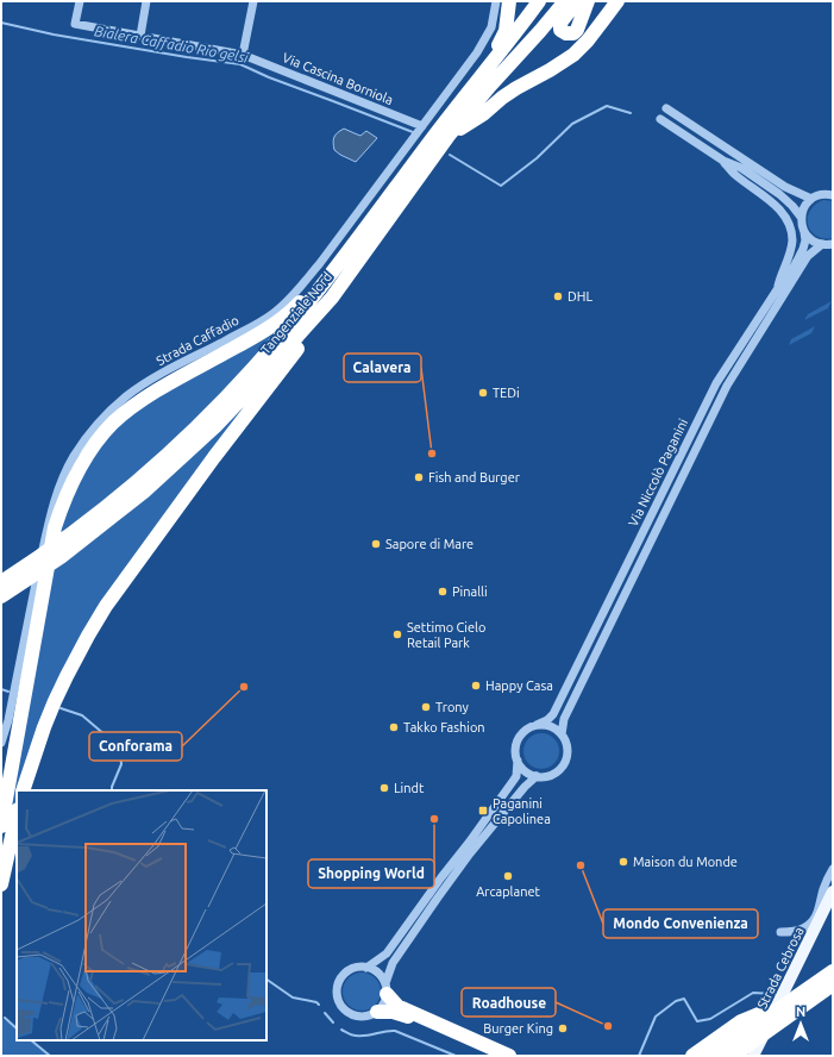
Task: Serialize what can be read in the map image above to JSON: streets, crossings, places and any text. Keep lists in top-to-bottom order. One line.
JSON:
{"streets":{"highway":["Tangenziale Nord"],"main road":["Strada Cebrosa"],"street":["Via Cascina Borniola","Strada Caffadio","Via Niccolò Paganini"]},"crossings":[["Via Cascina Borniola","Strada Caffadio"]],"water":["Bialera Caffadio Rio gelsi"],"places":{"other":["DHL","TEDi","Calavera","Fish and Burger","Sapore di Mare","Pinalli","Settimo Cielo Retail Park","Happy Casa","Conforama","Trony","Takko Fashion","Lindt","Shopping World","Maison du Monde","Mondo Convenienza","Arcaplanet","Roadhouse","Burger King"],"transit":["Paganini Capolinea"]},"north":"top"}
